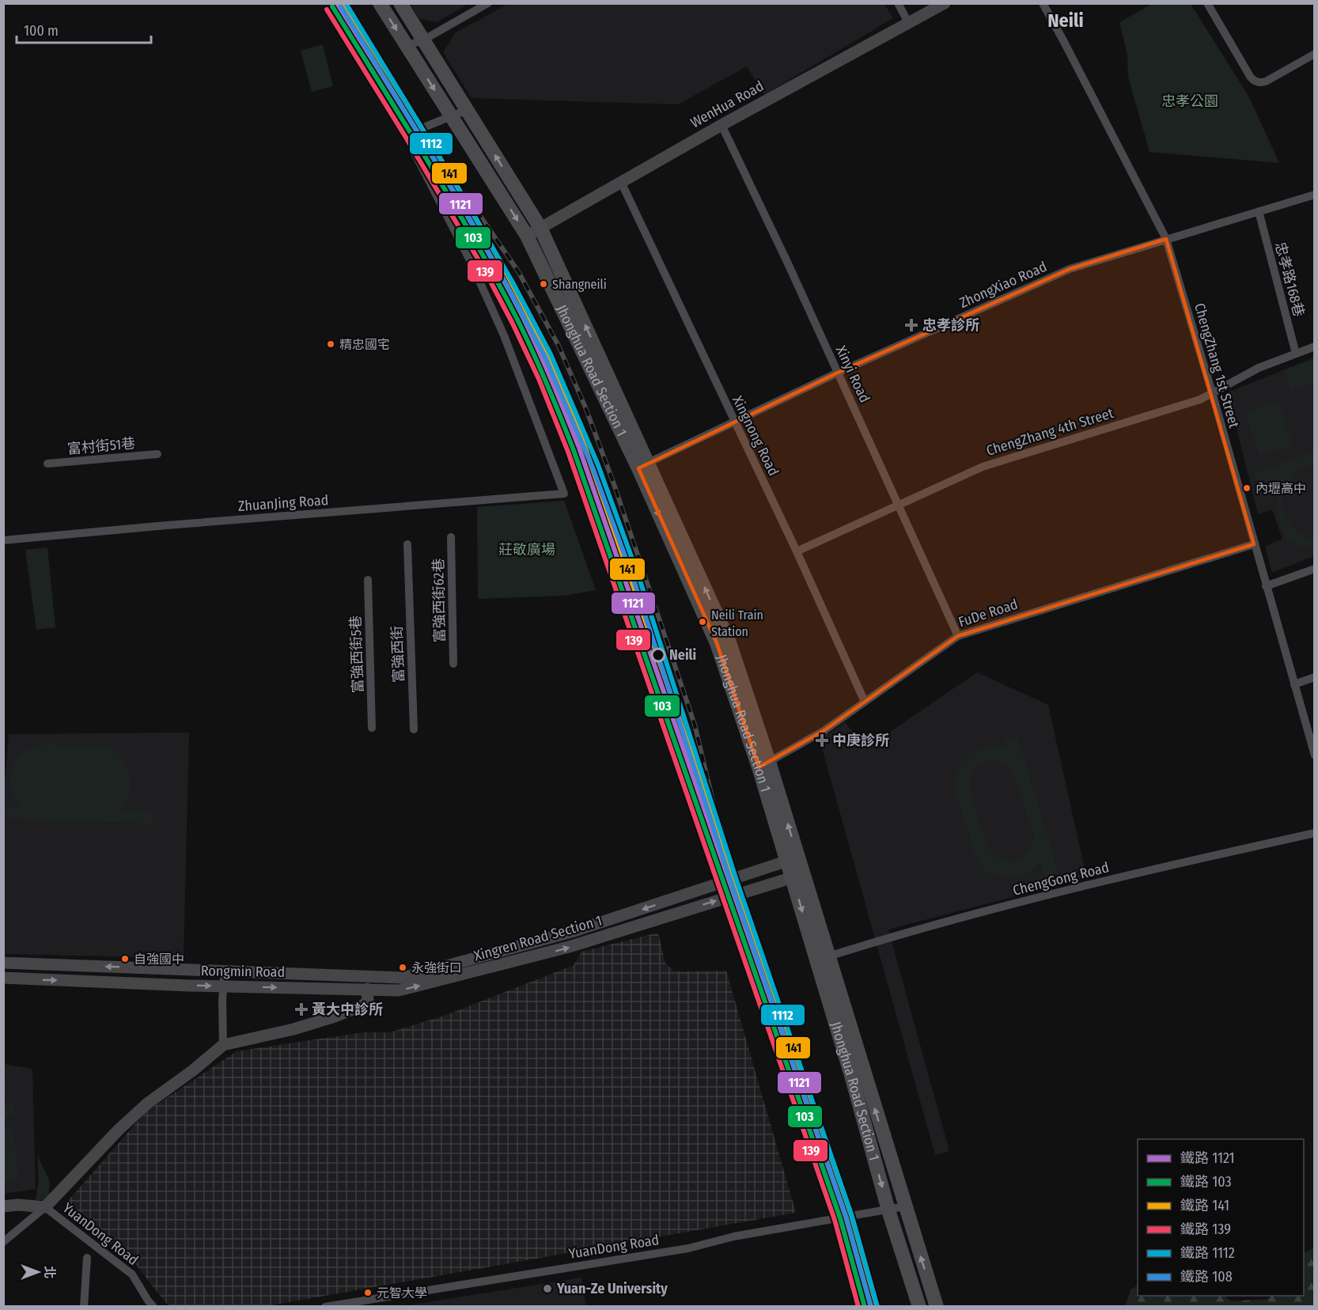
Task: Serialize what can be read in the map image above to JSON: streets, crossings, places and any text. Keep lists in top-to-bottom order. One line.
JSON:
{"streets":{"main road":["Jhonghua Road Section 1"],"street":["WenHua Road","忠孝路168巷","ZhongXiao Road","ChengZhang 1st Street","Xinyi Road","ChengZhang 4th Street","Xingnong Road","富村街51巷","ZhuanJing Road","富強西街62巷","FuDe Road","富強西街5巷","富強西街","ChengGong Road","Xingren Road Section 1","Rongmin Road","YuanDong Road"]},"crossings":[["WenHua Road","Jhonghua Road Section 1"],["WenHua Road","Xinyi Road"],["WenHua Road","Xingnong Road"],["忠孝路168巷","ZhongXiao Road"],["忠孝路168巷","ChengZhang 4th Street"],["ZhongXiao Road","ChengZhang 1st Street"],["ZhongXiao Road","Jhonghua Road Section 1"],["ZhongXiao Road","Xinyi Road"],["ZhongXiao Road","Xingnong Road"],["ChengZhang 1st Street","ChengZhang 4th Street"],["ChengZhang 1st Street","FuDe Road"],["Jhonghua Road Section 1","ZhuanJing Road"],["Jhonghua Road Section 1","FuDe Road"],["Jhonghua Road Section 1","ChengGong Road"],["Jhonghua Road Section 1","Xingren Road Section 1"],["Jhonghua Road Section 1","YuanDong Road"],["Xinyi Road","ChengZhang 4th Street"],["Xinyi Road","FuDe Road"],["ChengZhang 4th Street","Xingnong Road"],["Xingnong Road","FuDe Road"],["Xingren Road Section 1","Rongmin Road"]],"districts":["Neili"],"parks":["忠孝公園","莊敬廣場"],"places":{"other":["Shangneili","精忠國宅","內壢高中","Neili Train Station","Neili","自強國中","永強街口","Yuan-Ze University","元智大學"],"health":["忠孝診所","中庚診所","黃大中診所"]},"lines":["rail line 1121","rail line 141","rail line 1112","rail line 103","rail line 108","rail line 139"],"legend":["鐵路 1121","鐵路 103","鐵路 141","鐵路 139","鐵路 1112","鐵路 108"],"scale_bar":"100 m","north":"right"}
